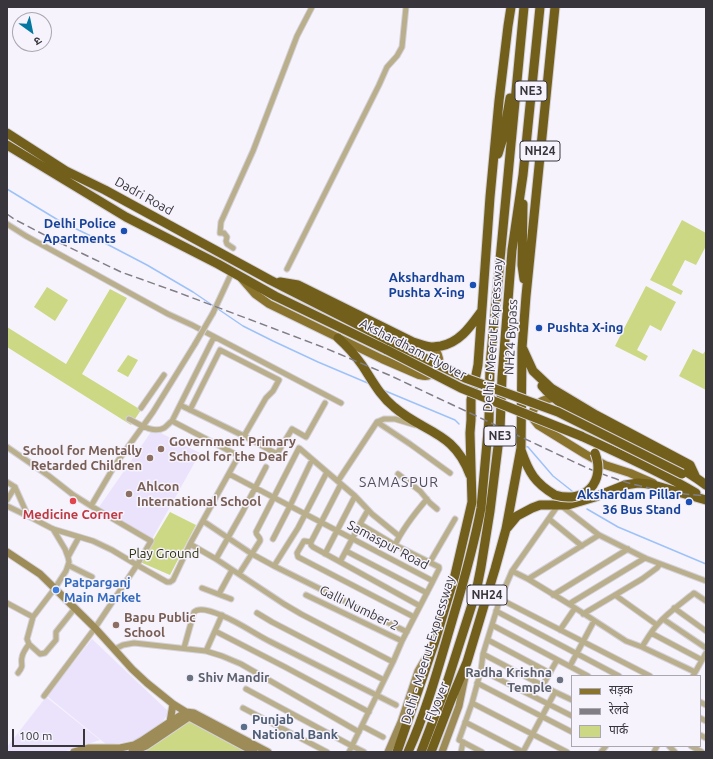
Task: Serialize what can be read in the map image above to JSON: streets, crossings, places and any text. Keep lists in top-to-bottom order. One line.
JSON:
{"streets":{"highway":["NE3","NH24","Dadri Road","Delhi - Meerut Expressway","NH24 Bypass","Akshardham Flyover","Flyover"],"street":["Samaspur Road","Galli Number 2"]},"crossings":[["Dadri Road","Akshardham Flyover"],["Delhi - Meerut Expressway","Flyover"],["NH24 Bypass","Flyover"],["Samaspur Road","Galli Number 2"]],"districts":["SAMASPUR"],"parks":["Play Ground"],"places":["Delhi Police Apartments","Akshardham Pushta X-ing","Pushta X-ing","Government Primary School for the Deaf","School for Mentally Retarded Children","Ahlcon International School","Medicine Corner","Akshardam Pillar 36 Bus Stand","Patparganj Main Market","Bapu Public School","Shiv Mandir","Radha Krishna Temple","Punjab National Bank"],"legend":["सड़क","रेलवे","पार्क"],"scale_bar":"100 m","north":"bottom right"}
